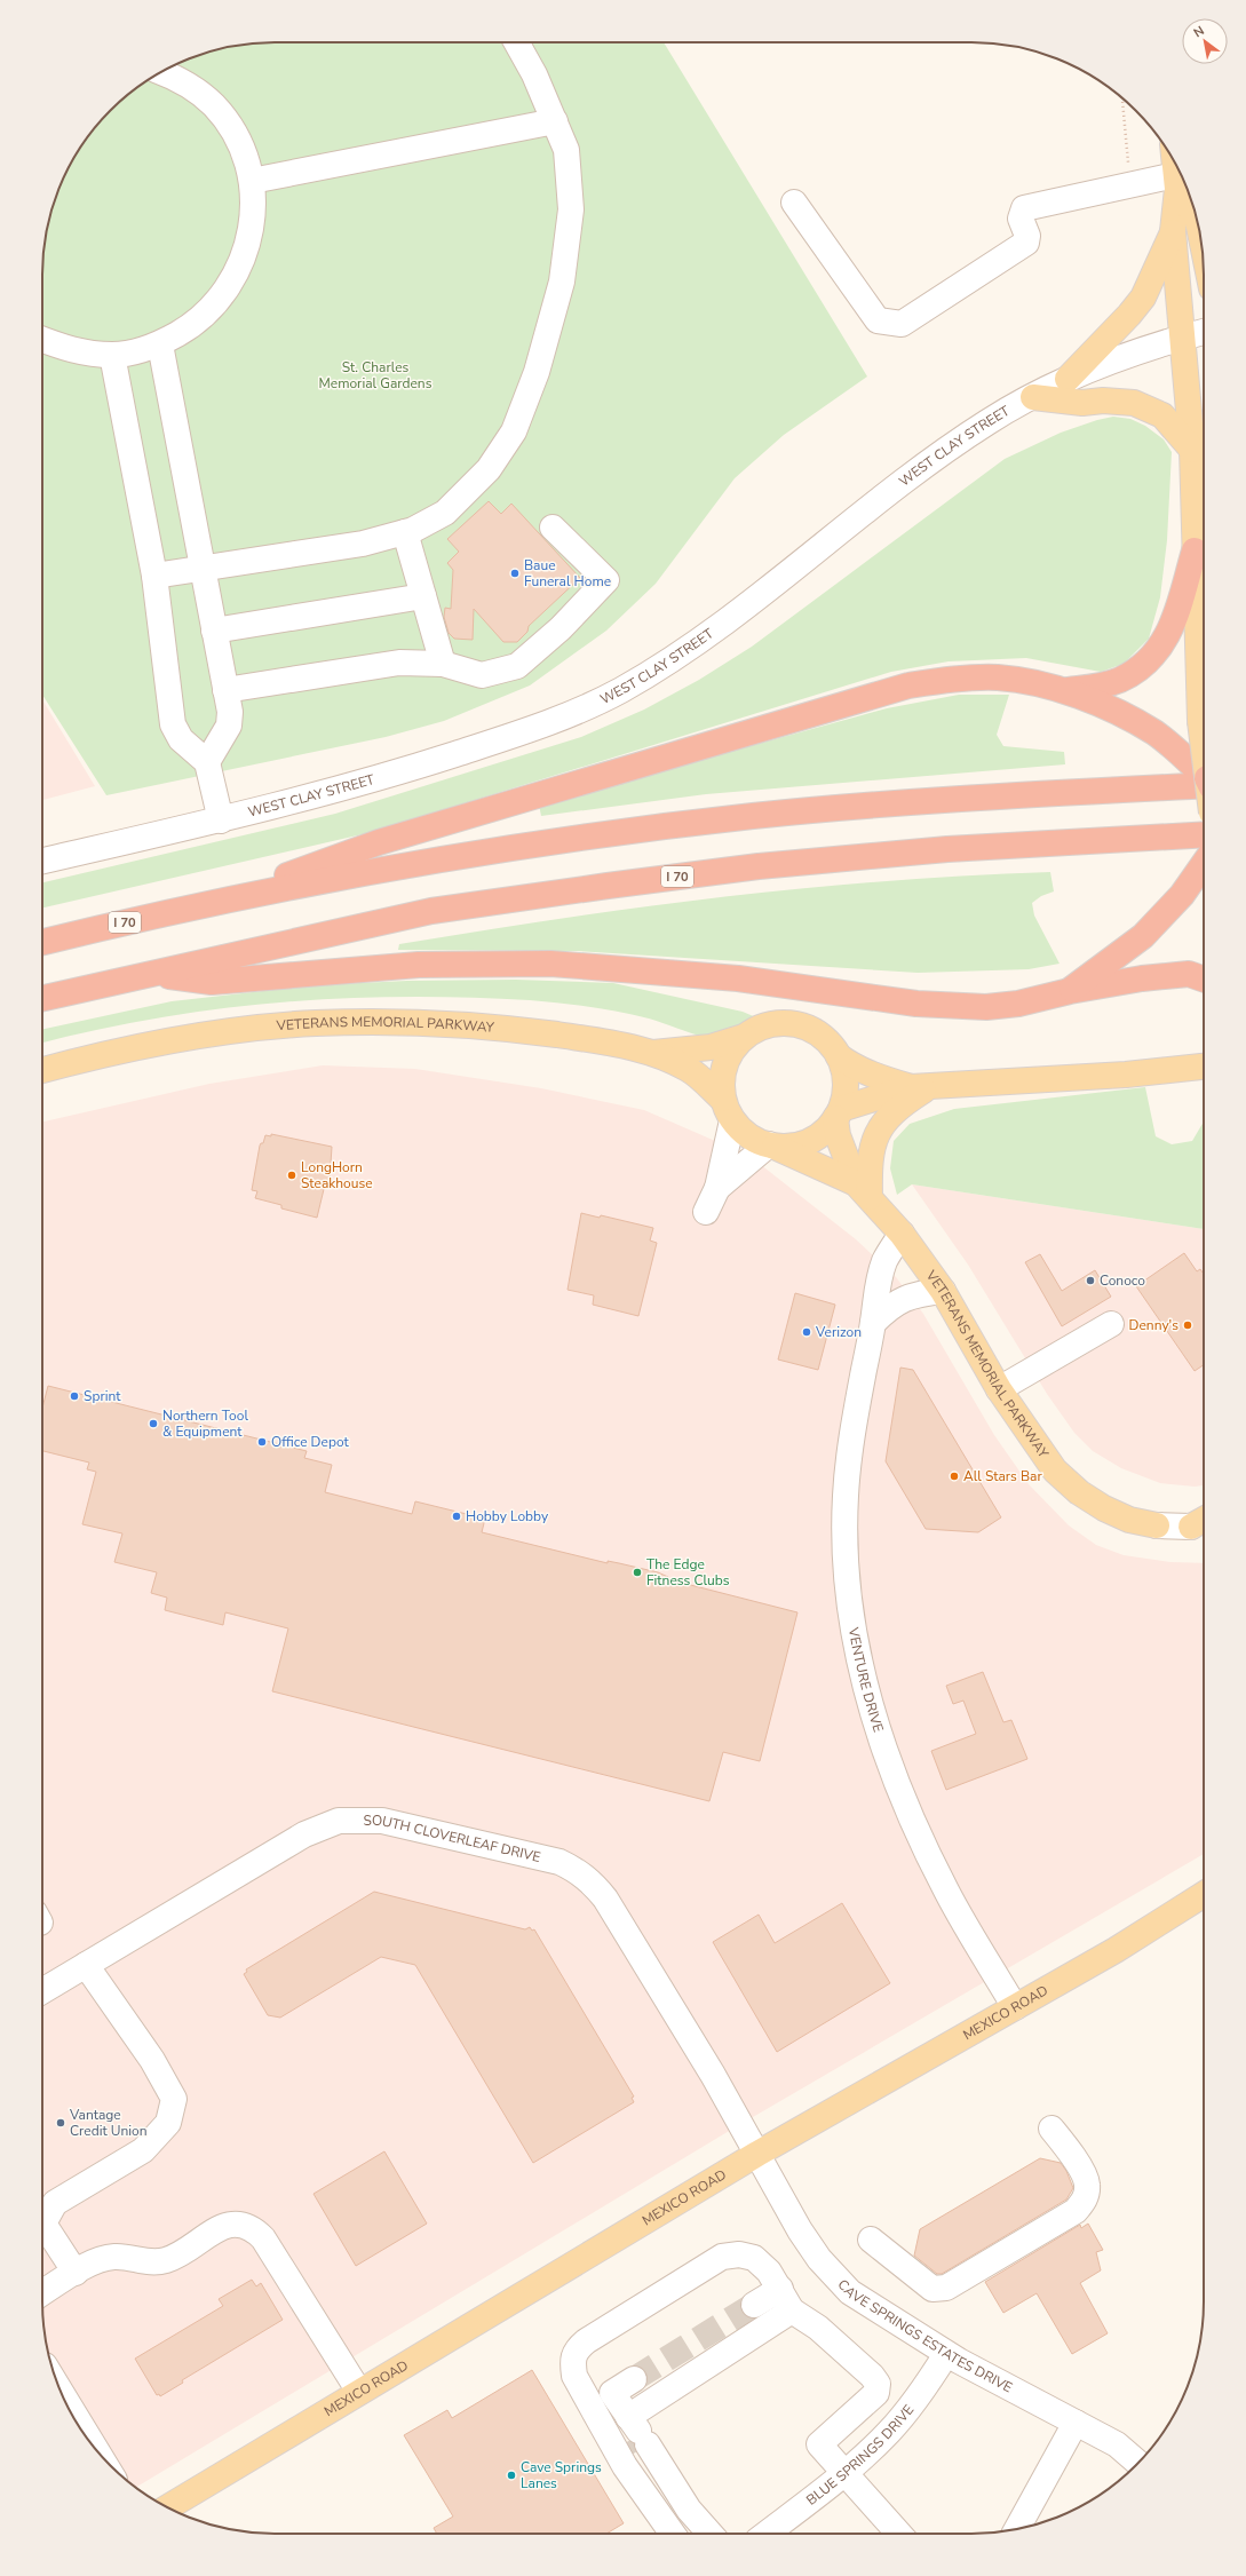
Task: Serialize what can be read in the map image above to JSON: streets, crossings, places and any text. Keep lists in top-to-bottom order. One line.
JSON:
{"streets":{"highway":["I 70"],"main road":["VETERANS MEMORIAL PARKWAY","MEXICO ROAD"],"street":["WEST CLAY STREET","VENTURE DRIVE","SOUTH CLOVERLEAF DRIVE","CAVE SPRINGS ESTATES DRIVE","BLUE SPRINGS DRIVE"]},"crossings":[["VETERANS MEMORIAL PARKWAY","VENTURE DRIVE"],["VENTURE DRIVE","MEXICO ROAD"],["SOUTH CLOVERLEAF DRIVE","MEXICO ROAD"],["SOUTH CLOVERLEAF DRIVE","CAVE SPRINGS ESTATES DRIVE"],["MEXICO ROAD","CAVE SPRINGS ESTATES DRIVE"],["CAVE SPRINGS ESTATES DRIVE","BLUE SPRINGS DRIVE"]],"parks":["St. Charles Memorial Gardens"],"places":["Baue Funeral Home","LongHorn Steakhouse","Conoco","Denny's","Verizon","Sprint","Northern Tool & Equipment","Office Depot","All Stars Bar","Hobby Lobby","The Edge Fitness Clubs","Vantage Credit Union","Cave Springs Lanes"],"north":"top left"}
